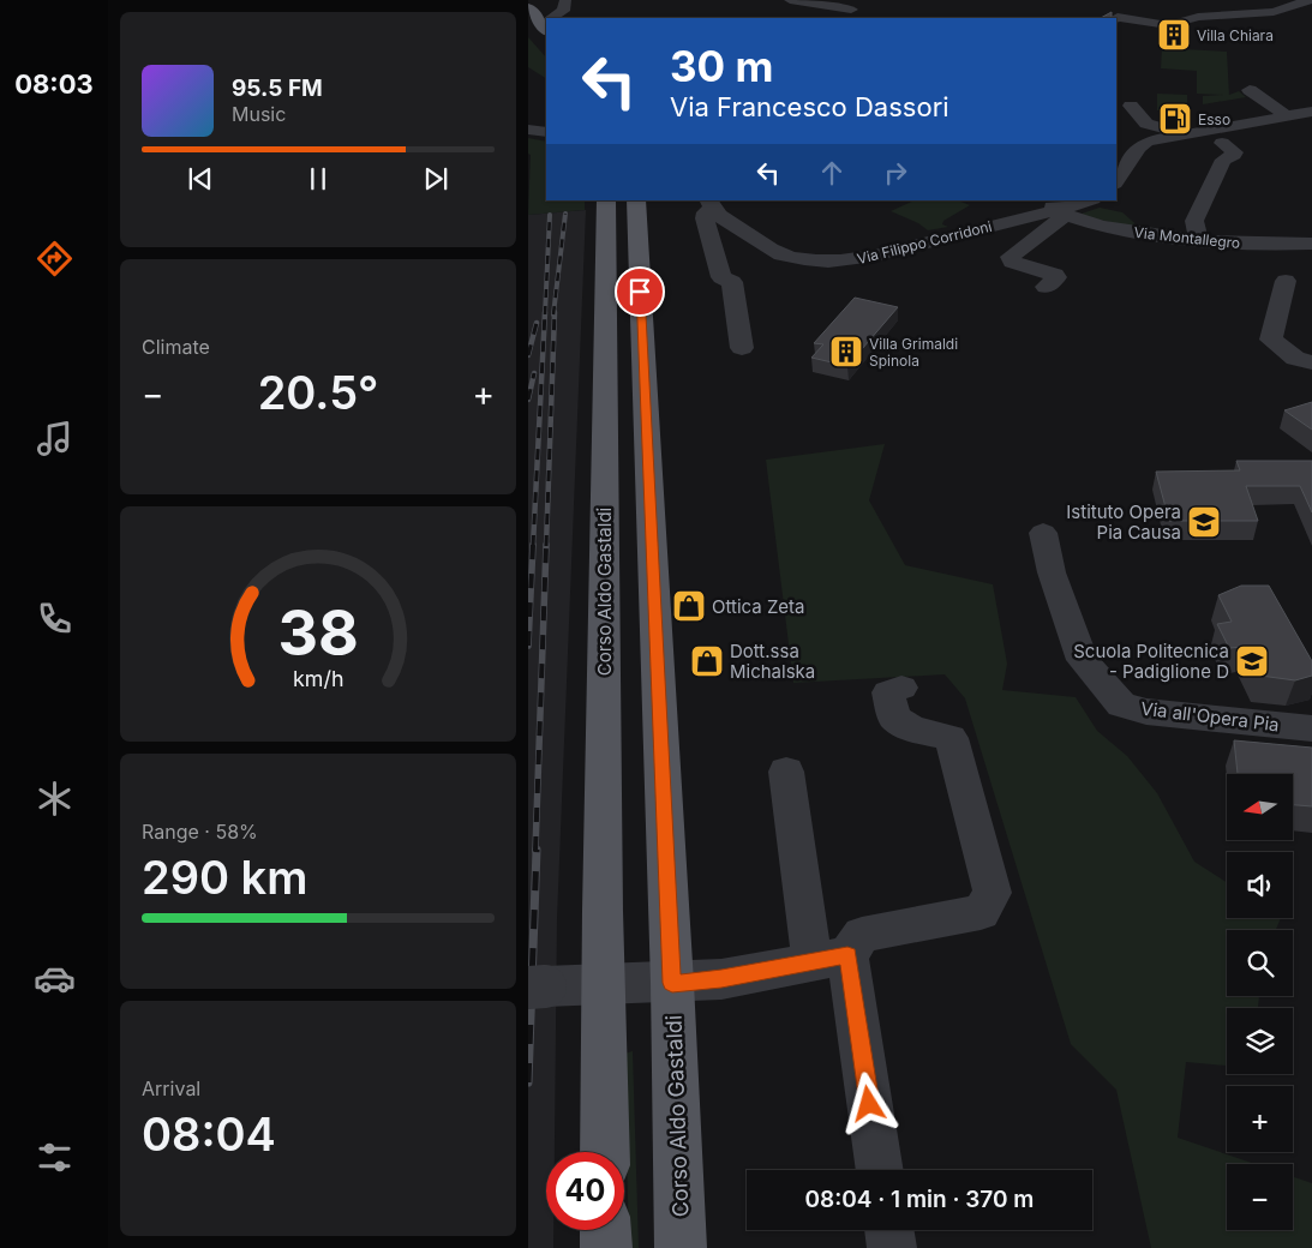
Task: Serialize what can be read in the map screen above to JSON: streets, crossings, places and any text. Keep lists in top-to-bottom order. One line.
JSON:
{"streets":{"main road":["Corso Aldo Gastaldi"],"street":["Via Montallegro","Via Filippo Corridoni","Via all'Opera Pia"]},"crossings":[["Via Montallegro","Via Filippo Corridoni"]],"places":{"building":["Villa Chiara","Villa Grimaldi Spinola"],"fuel station":["Esso"],"school or university":["Istituto Opera Pia Causa","Scuola Politecnica - Padiglione D"],"shop":["Ottica Zeta","Dott.ssa Michalska"]},"north":"left","page":{"tabs":"08:03","turn":["30 m","Via Francesco Dassori"],"song":["95.5 FM","Music"],"tile":["Climate",["Range · 58%","290 km"],["Arrival","08:04"]],"heat":["−","20.5°","+"],"map_buttons":["+","−"],"limit":"40","trip":"08:04 · 1 min · 370 m","gauge":["38","km/h"]}}
